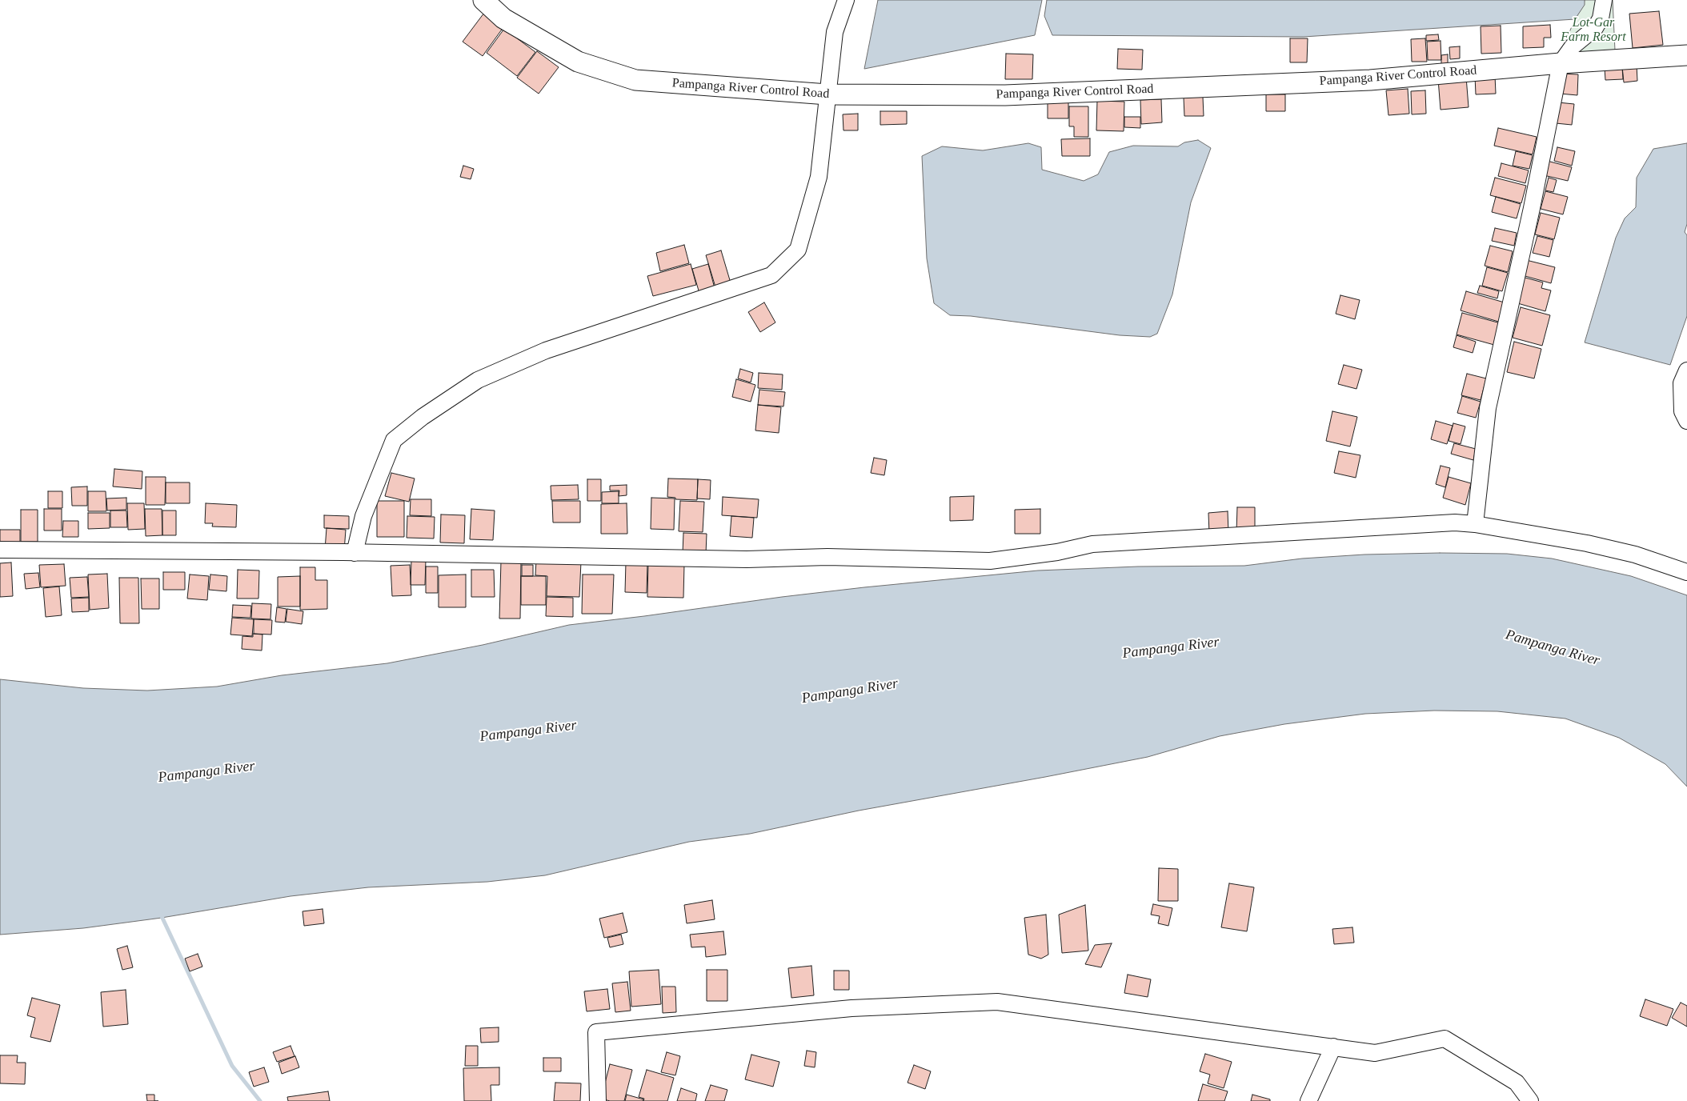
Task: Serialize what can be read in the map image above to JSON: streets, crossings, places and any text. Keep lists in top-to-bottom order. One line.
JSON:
{"streets":{"main road":["Pampanga River Control Road"]},"water":["Pampanga River"],"parks":["Lot-Gar Farm Resort"]}
